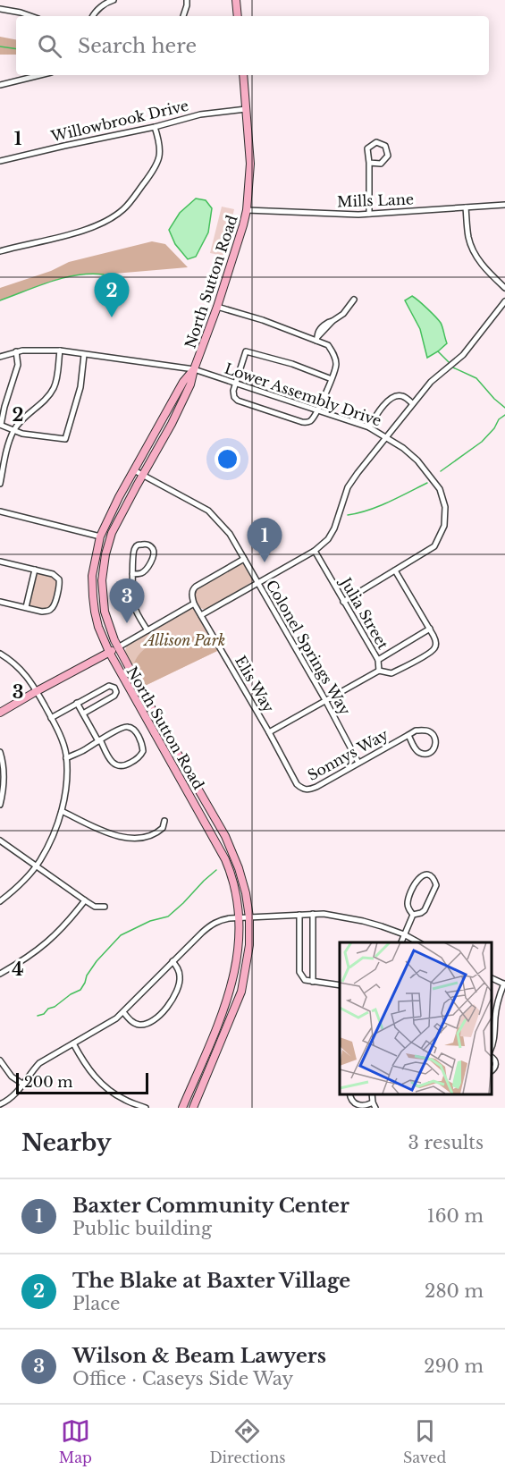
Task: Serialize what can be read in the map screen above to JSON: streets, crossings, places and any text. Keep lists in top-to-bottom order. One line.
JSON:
{"streets":{"main road":["North Sutton Road"],"street":["Willowbrook Drive","Mills Lane","Lower Assembly Drive","Julia Street","Colonel Springs Way","Elis Way","Sonnys Way"]},"crossings":[["Willowbrook Drive","North Sutton Road"],["Mills Lane","North Sutton Road"],["North Sutton Road","Lower Assembly Drive"],["North Sutton Road","Colonel Springs Way"],["Lower Assembly Drive","Julia Street"],["Colonel Springs Way","Sonnys Way"],["Elis Way","Sonnys Way"]],"parks":["Allison Park"],"scale_bar":"200 m","page":{"search":"Search here","pins":["2","1","3"],"scale":"200 m","heading":["Nearby","3 results"],"list":[{"mark":"1","name":"Baxter Community Center","note":"Public building","value":"160 m"},{"mark":"2","name":"The Blake at Baxter Village","note":"Place","value":"280 m"},{"mark":"3","name":"Wilson & Beam Lawyers","note":"Office · Caseys Side Way","value":"290 m"}],"nav":["Map","Directions","Saved"]},"grid":{"rows":["1","2","3","4"]}}
